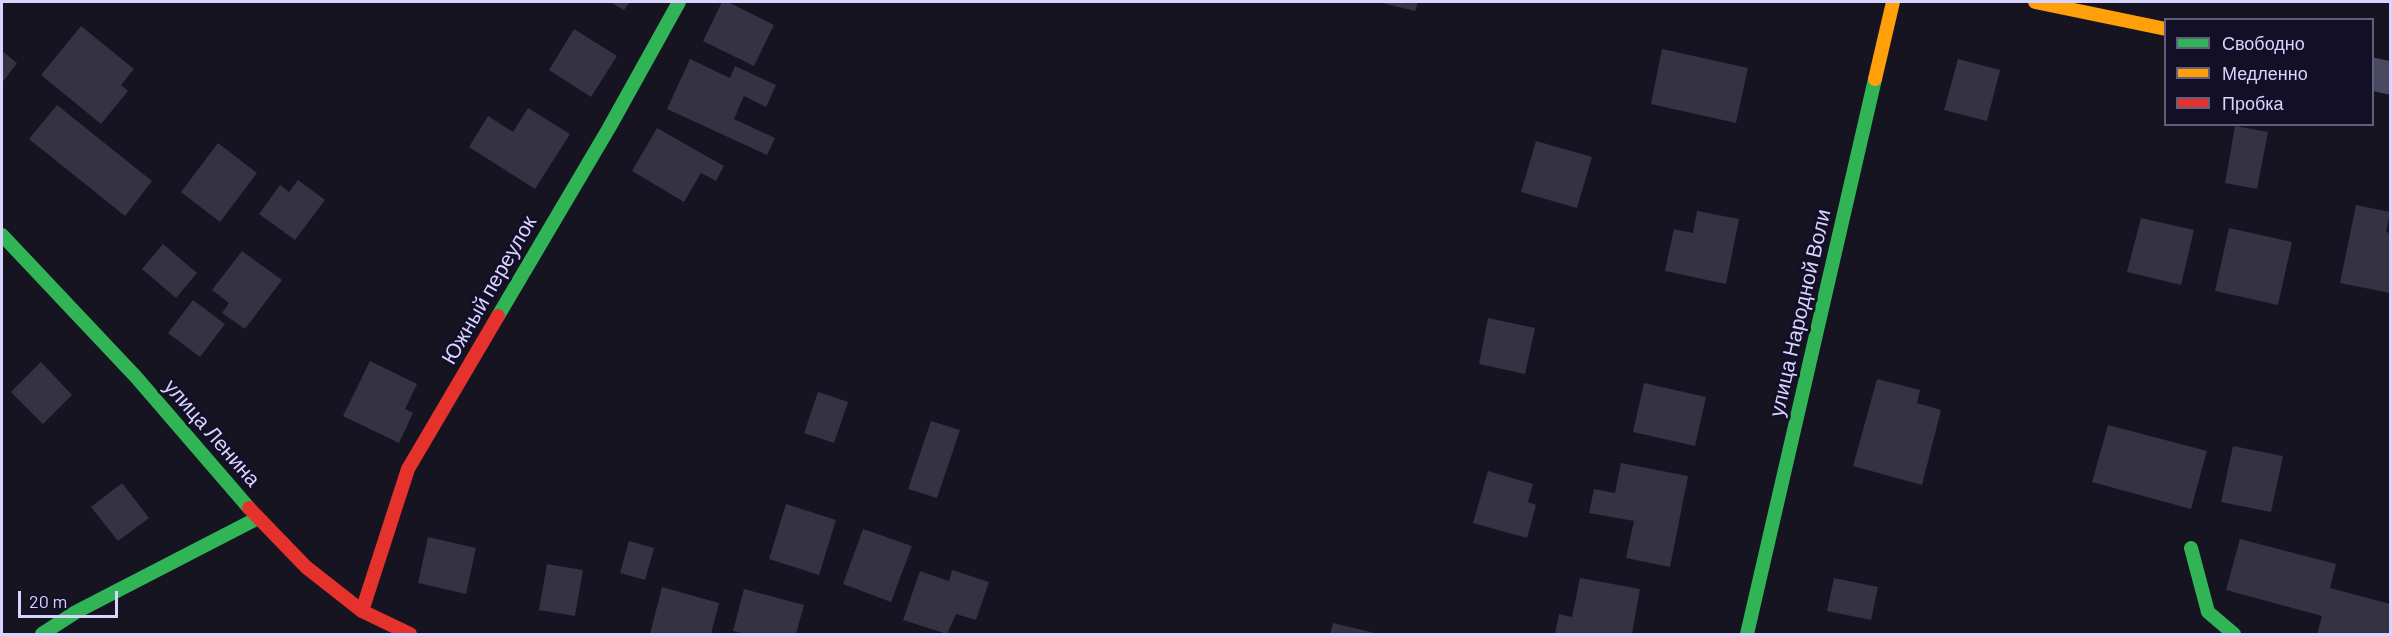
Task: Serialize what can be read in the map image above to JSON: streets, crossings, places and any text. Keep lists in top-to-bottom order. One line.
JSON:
{"streets":{"street":["Южный переулок","улица Народной Воли","улица Ленина"]},"crossings":[["Южный переулок","улица Ленина"]],"legend":["Свободно","Медленно","Пробка"],"scale_bar":"20 m"}
